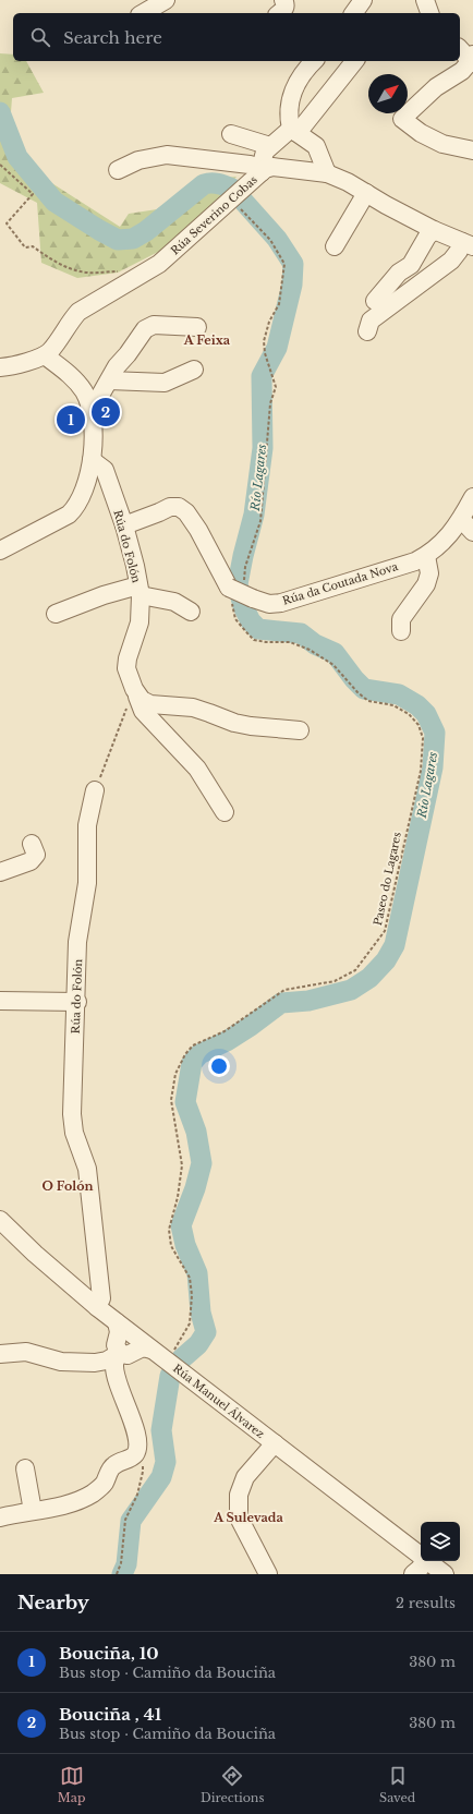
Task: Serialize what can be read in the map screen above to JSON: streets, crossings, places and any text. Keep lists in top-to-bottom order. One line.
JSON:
{"streets":{"street":["Rúa Severino Cobas","Rúa do Folón","Rúa da Coutada Nova","Rúa Manuel Álvarez"],"path":["Paseo do Lagares"]},"crossings":[["Rúa Severino Cobas","Paseo do Lagares"],["Rúa do Folón","Rúa Manuel Álvarez"],["Rúa da Coutada Nova","Paseo do Lagares"],["Paseo do Lagares","Rúa Manuel Álvarez"]],"districts":["A Feixa","O Folón","A Sulevada"],"water":["Río Lagares"],"north":"top right","page":{"search":"Search here","pins":["2","1"],"heading":["Nearby","2 results"],"list":[{"mark":"1","name":"Bouciña, 10","note":"Bus stop · Camiño da Bouciña","value":"380 m"},{"mark":"2","name":"Bouciña , 41","note":"Bus stop · Camiño da Bouciña","value":"380 m"}],"nav":["Map","Directions","Saved"]}}
